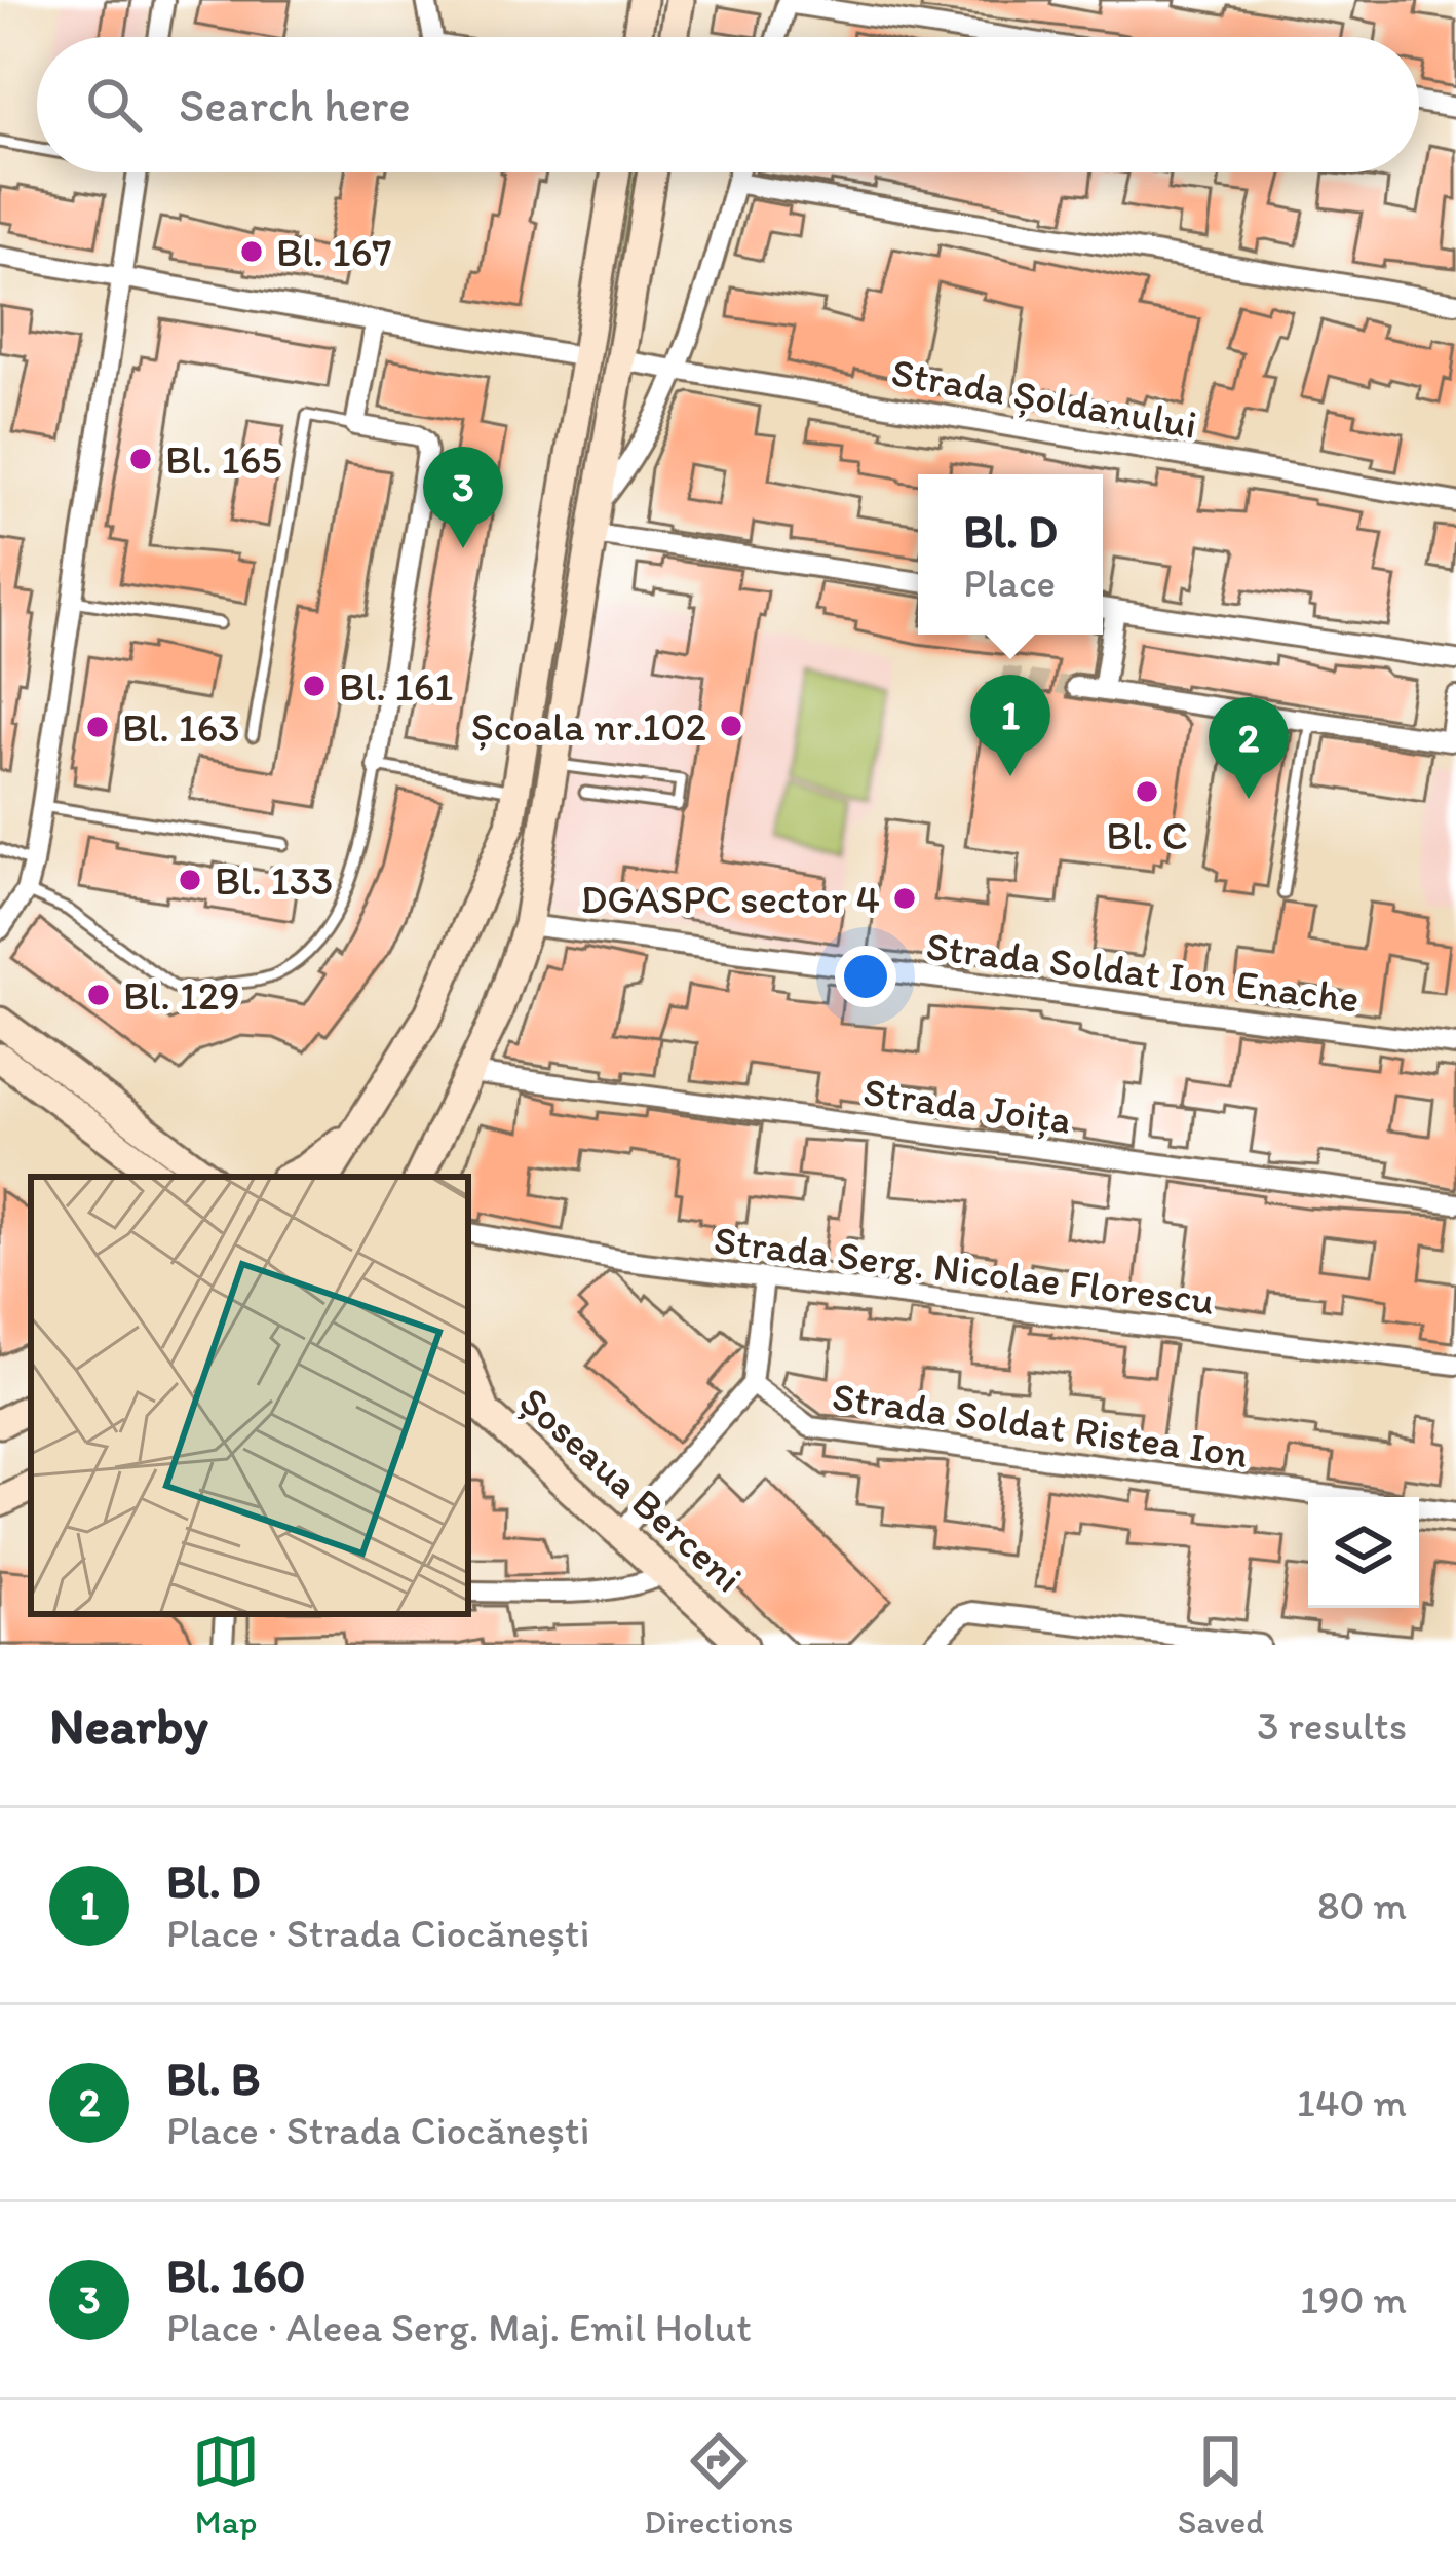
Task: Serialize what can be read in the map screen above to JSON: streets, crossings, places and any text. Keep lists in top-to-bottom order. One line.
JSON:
{"streets":{"main road":["Șoseaua Berceni"],"street":["Strada Șoldanului","Strada Soldat Ion Enache","Strada Joița","Strada Serg. Nicolae Florescu","Strada Soldat Ristea Ion"]},"places":["Bl. 167","Bl. 165","Bl. 161","Școala nr.102","Bl. 163","Bl. C","Bl. 133","DGASPC sector 4","Bl. 129"],"page":{"search":"Search here","pins":["3","1","2"],"popup":["Bl. D","Place"],"heading":["Nearby","3 results"],"list":[{"mark":"1","name":"Bl. D","note":"Place · Strada Ciocănești","value":"80 m"},{"mark":"2","name":"Bl. B","note":"Place · Strada Ciocănești","value":"140 m"},{"mark":"3","name":"Bl. 160","note":"Place · Aleea Serg. Maj. Emil Holut","value":"190 m"}],"nav":["Map","Directions","Saved"]}}
